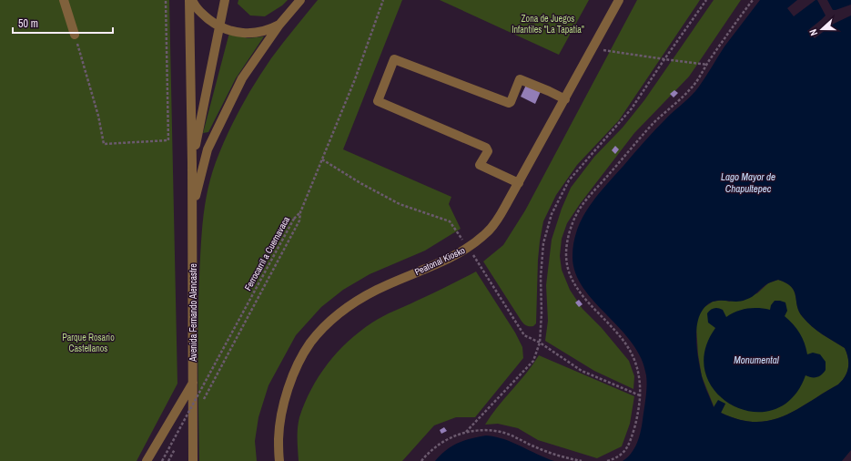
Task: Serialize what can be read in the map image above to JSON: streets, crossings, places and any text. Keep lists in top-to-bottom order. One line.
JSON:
{"streets":{"street":["Peatonal Kiosko","Avenida Fernando Alencastre"],"path":["Ferrocarril a Cuernavaca"]},"water":["Lago Mayor de Chapultepec","Monumental"],"parks":["Zona de Juegos Infantiles \"La Tapatía\"","Parque Rosario Castellanos"],"scale_bar":"50 m","north":"left"}
